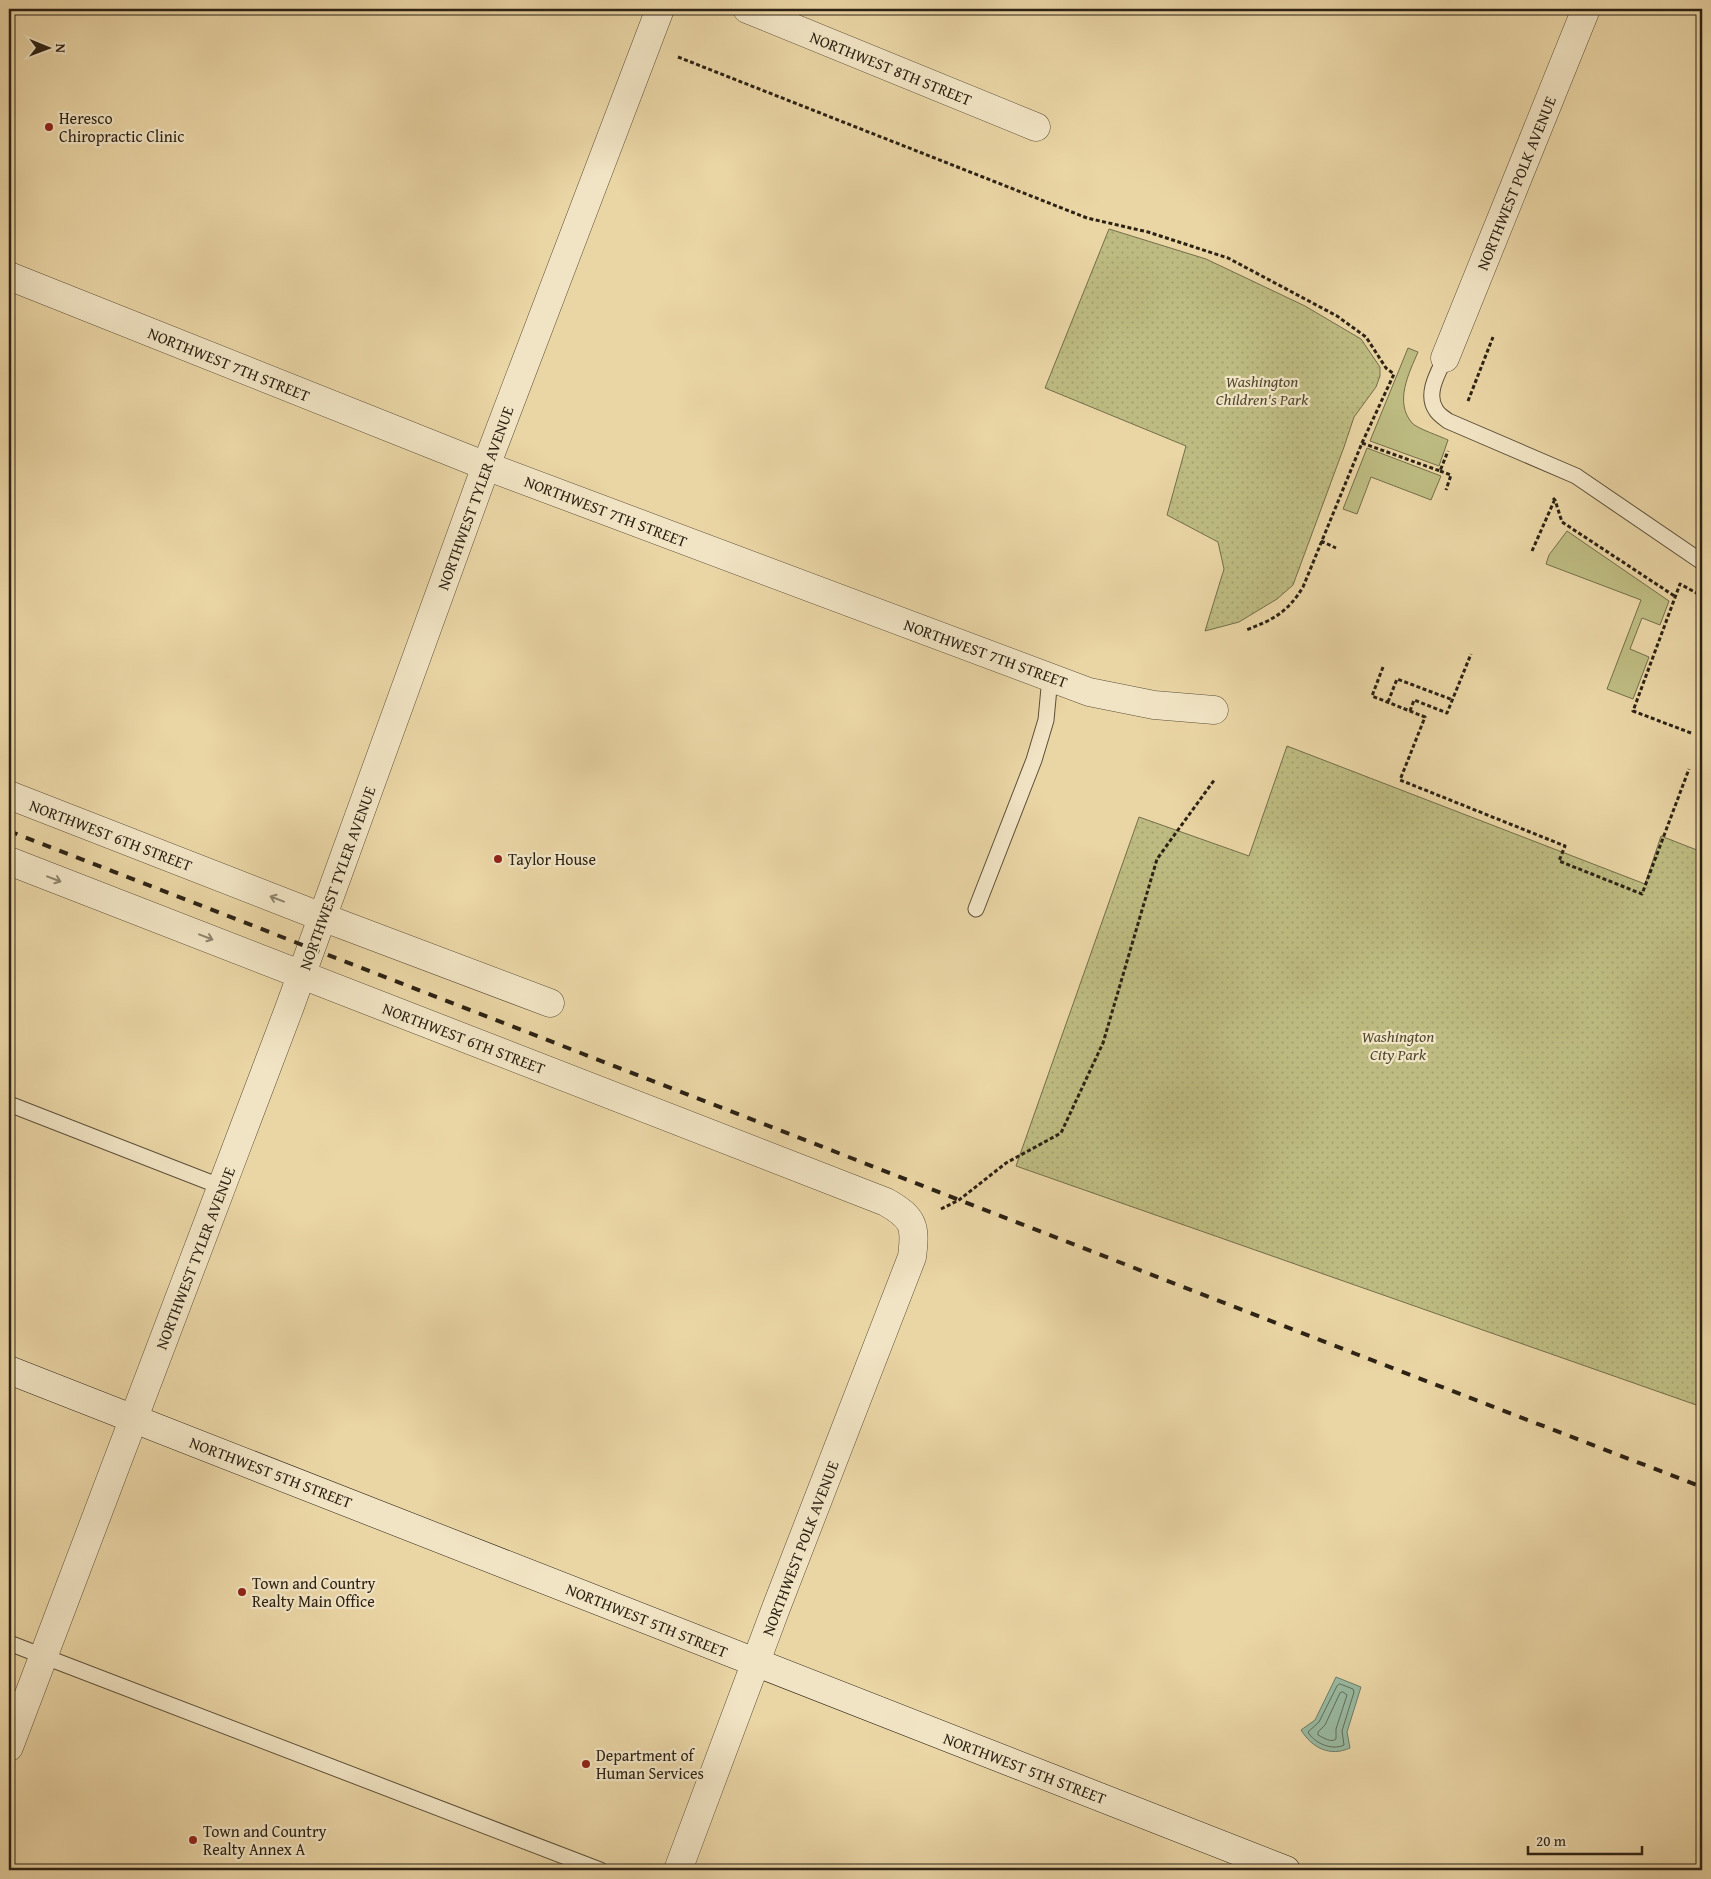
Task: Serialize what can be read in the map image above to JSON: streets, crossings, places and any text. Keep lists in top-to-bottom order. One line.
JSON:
{"streets":{"street":["NORTHWEST 8TH STREET","NORTHWEST POLK AVENUE","NORTHWEST 7TH STREET","NORTHWEST TYLER AVENUE","NORTHWEST 6TH STREET","NORTHWEST 5TH STREET"]},"crossings":[["NORTHWEST POLK AVENUE","NORTHWEST 6TH STREET"],["NORTHWEST POLK AVENUE","NORTHWEST 5TH STREET"],["NORTHWEST 7TH STREET","NORTHWEST TYLER AVENUE"],["NORTHWEST TYLER AVENUE","NORTHWEST 6TH STREET"],["NORTHWEST TYLER AVENUE","NORTHWEST 5TH STREET"]],"parks":["Washington Children's Park","Washington City Park"],"places":["Heresco Chiropractic Clinic","Taylor House","Town and Country Realty Main Office","Department of Human Services","Town and Country Realty Annex A"],"scale_bar":"20 m","north":"right"}
